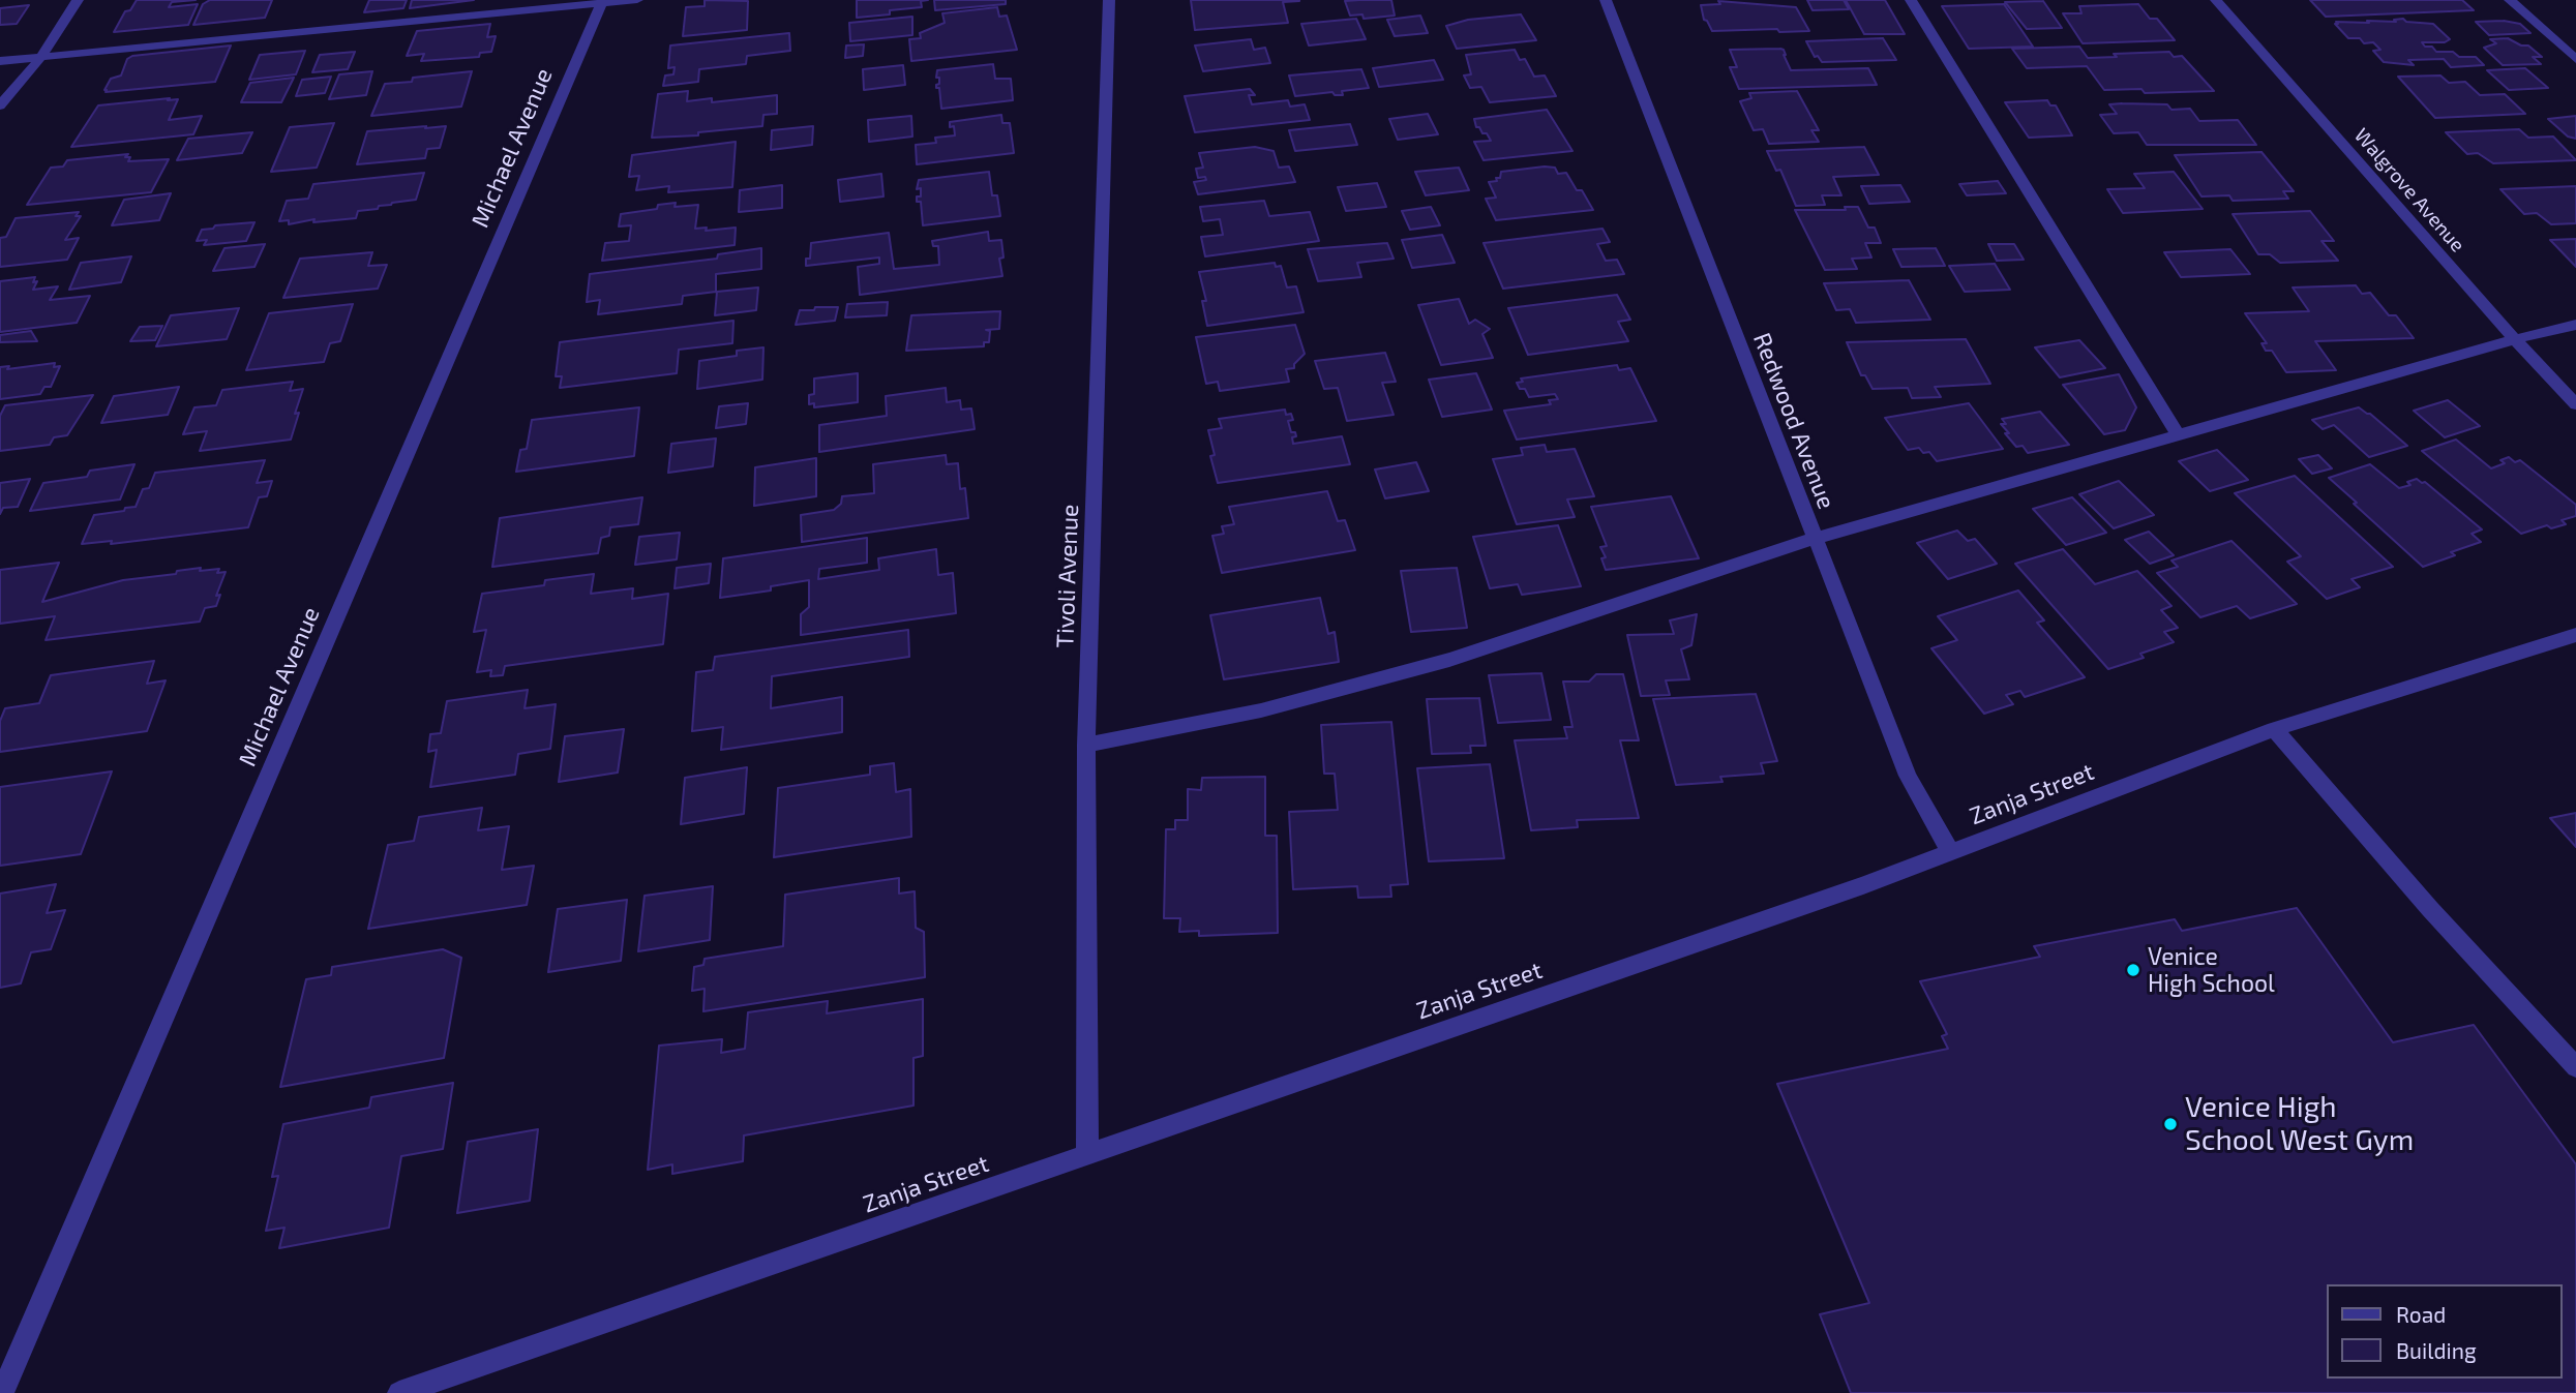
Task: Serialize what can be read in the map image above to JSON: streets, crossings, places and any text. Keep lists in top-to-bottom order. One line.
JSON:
{"streets":{"street":["Michael Avenue","Walgrove Avenue","Redwood Avenue","Tivoli Avenue","Zanja Street"]},"crossings":[["Redwood Avenue","Zanja Street"],["Tivoli Avenue","Zanja Street"]],"places":["Venice High School","Venice High School West Gym"],"legend":["Road","Building"]}
